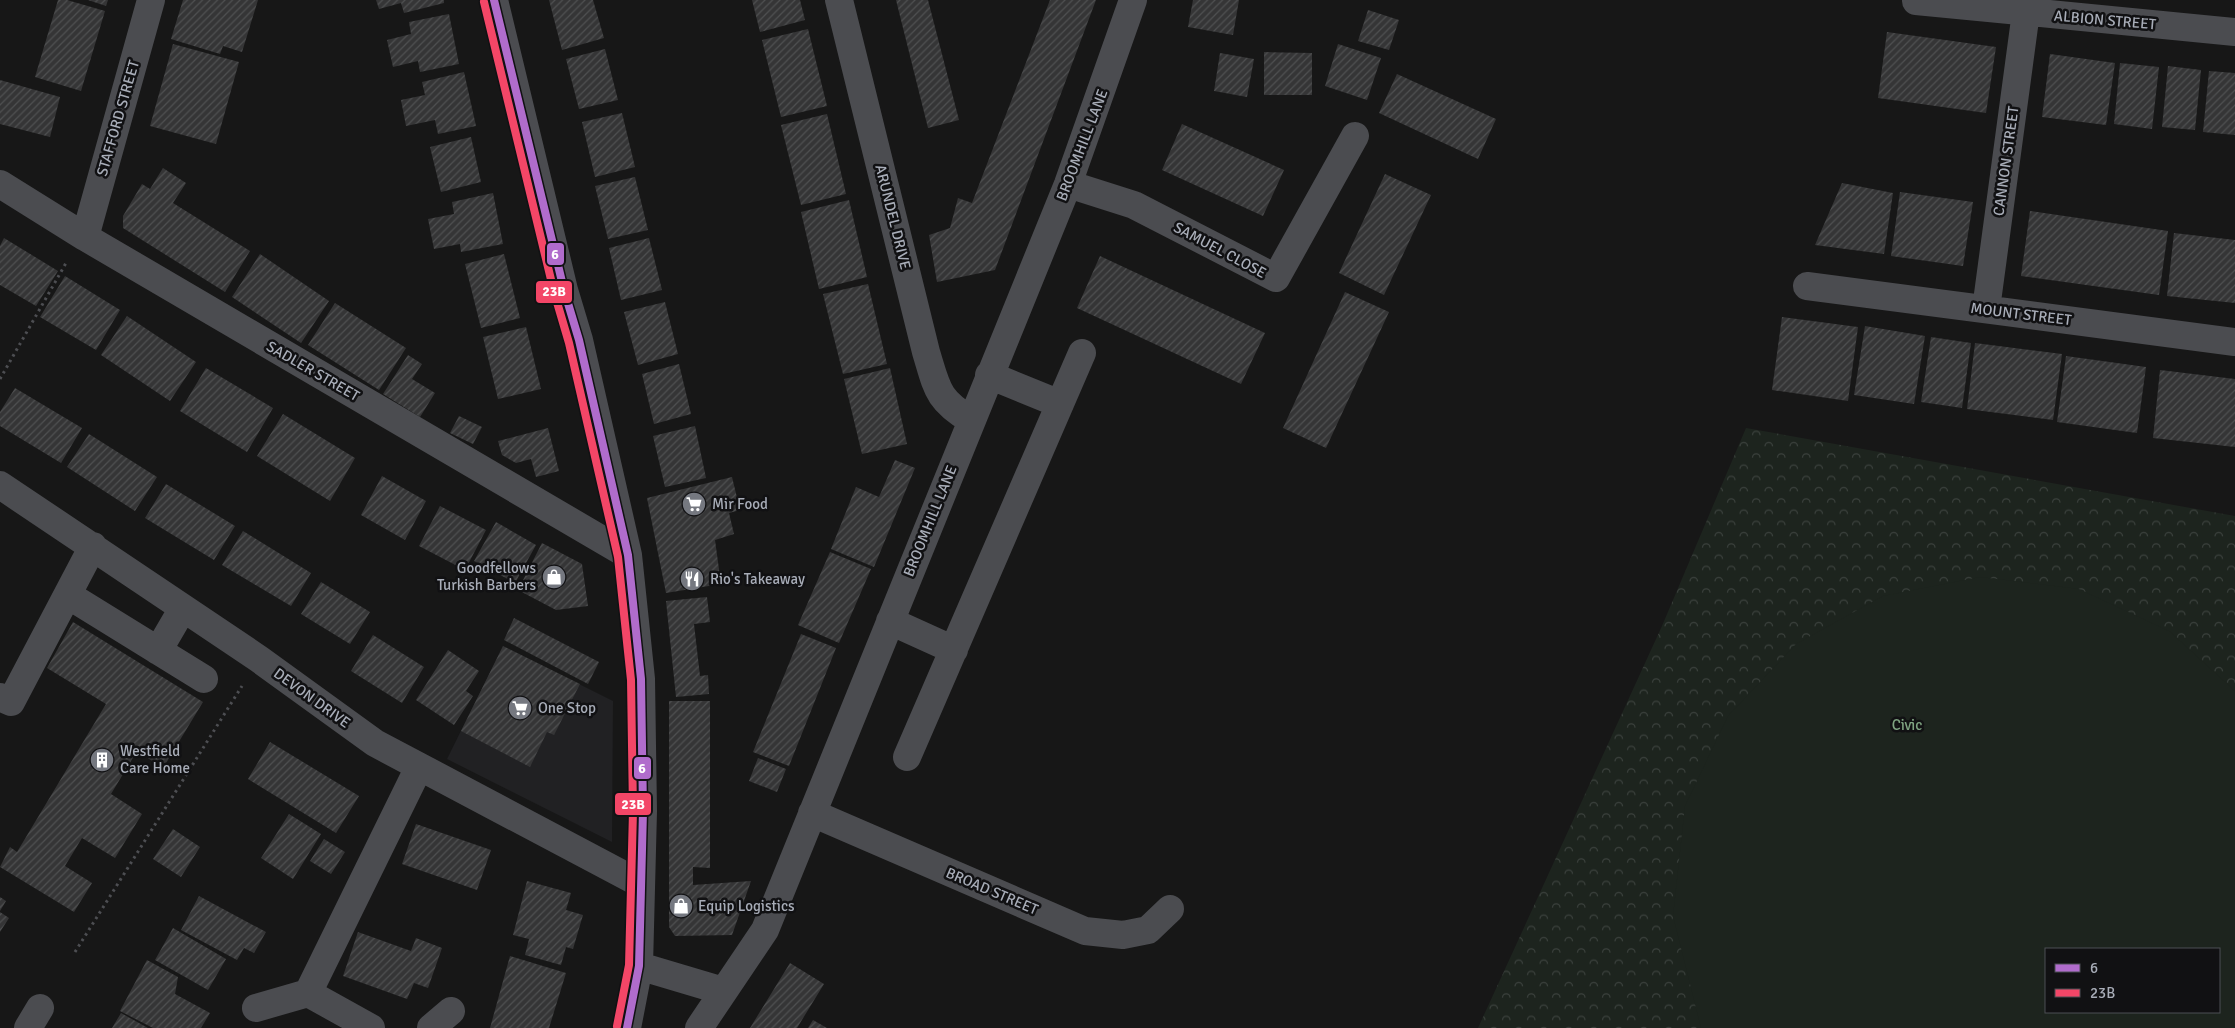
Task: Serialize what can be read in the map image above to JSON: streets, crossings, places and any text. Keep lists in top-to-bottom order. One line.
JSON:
{"streets":{"street":["ALBION STREET","STAFFORD STREET","BROOMHILL LANE","CANNON STREET","ARUNDEL DRIVE","SAMUEL CLOSE","MOUNT STREET","SADLER STREET","DEVON DRIVE","BROAD STREET"]},"crossings":[["ALBION STREET","CANNON STREET"],["STAFFORD STREET","SADLER STREET"],["BROOMHILL LANE","ARUNDEL DRIVE"],["BROOMHILL LANE","SAMUEL CLOSE"],["BROOMHILL LANE","BROAD STREET"],["CANNON STREET","MOUNT STREET"]],"parks":["Civic"],"places":{"supermarket":["Mir Food","One Stop"],"shop":["Goodfellows Turkish Barbers","Equip Logistics"],"restaurant":["Rio's Takeaway"],"building":["Westfield Care Home"]},"lines":["transit line 6","transit line 23B"],"legend":["6","23B"]}
